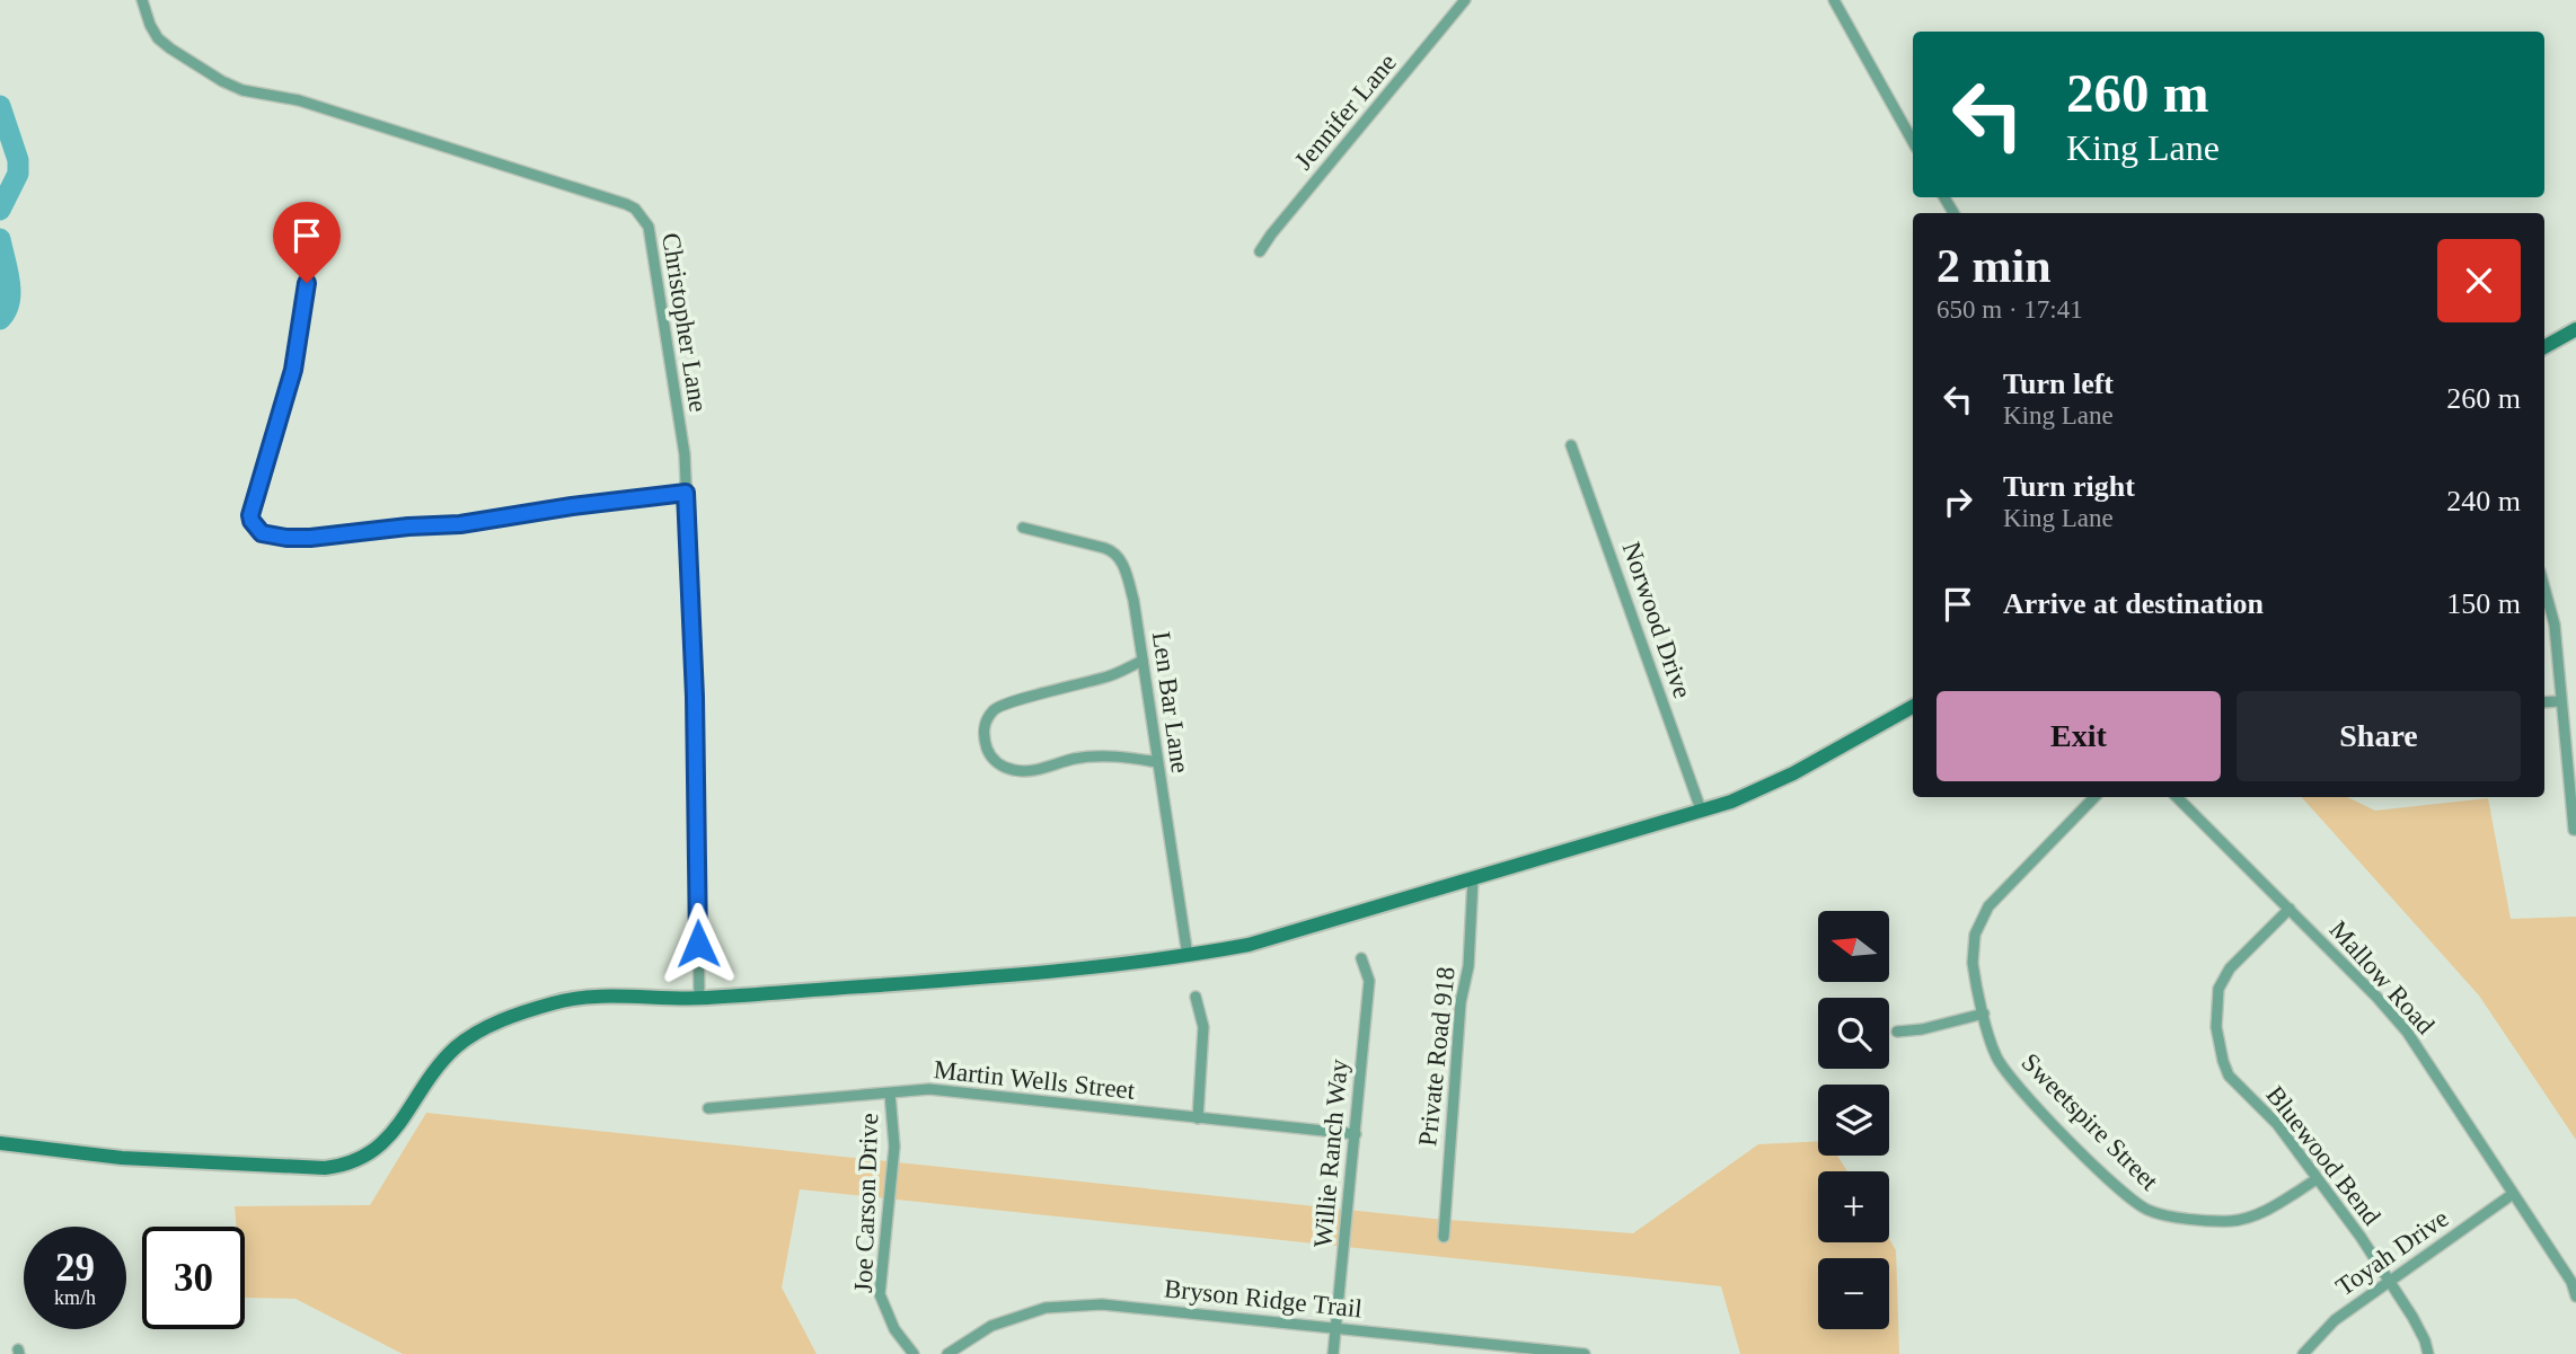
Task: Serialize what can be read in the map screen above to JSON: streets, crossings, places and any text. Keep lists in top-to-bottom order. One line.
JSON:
{"streets":{"street":["Jennifer Lane","Christopher Lane","Norwood Drive","Len Bar Lane","Mallow Road","Private Road 918","Martin Wells Street","Sweetspire Street","Willie Ranch Way","Bluewood Bend","Joe Carson Drive","Toyah Drive","Bryson Ridge Trail"]},"crossings":[["Mallow Road","Bluewood Bend"],["Mallow Road","Toyah Drive"],["Martin Wells Street","Willie Ranch Way"],["Martin Wells Street","Joe Carson Drive"],["Sweetspire Street","Bluewood Bend"],["Willie Ranch Way","Bryson Ridge Trail"],["Bluewood Bend","Toyah Drive"]],"north":"left","page":{"turn":["260 m","King Lane"],"heading":["2 min","650 m · 17:41"],"list":[{"name":"Turn left","note":"King Lane","value":"260 m"},{"name":"Turn right","note":"King Lane","value":"240 m"},{"name":"Arrive at destination","value":"150 m"}],"buttons":["Exit","Share"],"map_buttons":["+","−"],"speed":"29 km/h","limit":"30"}}
